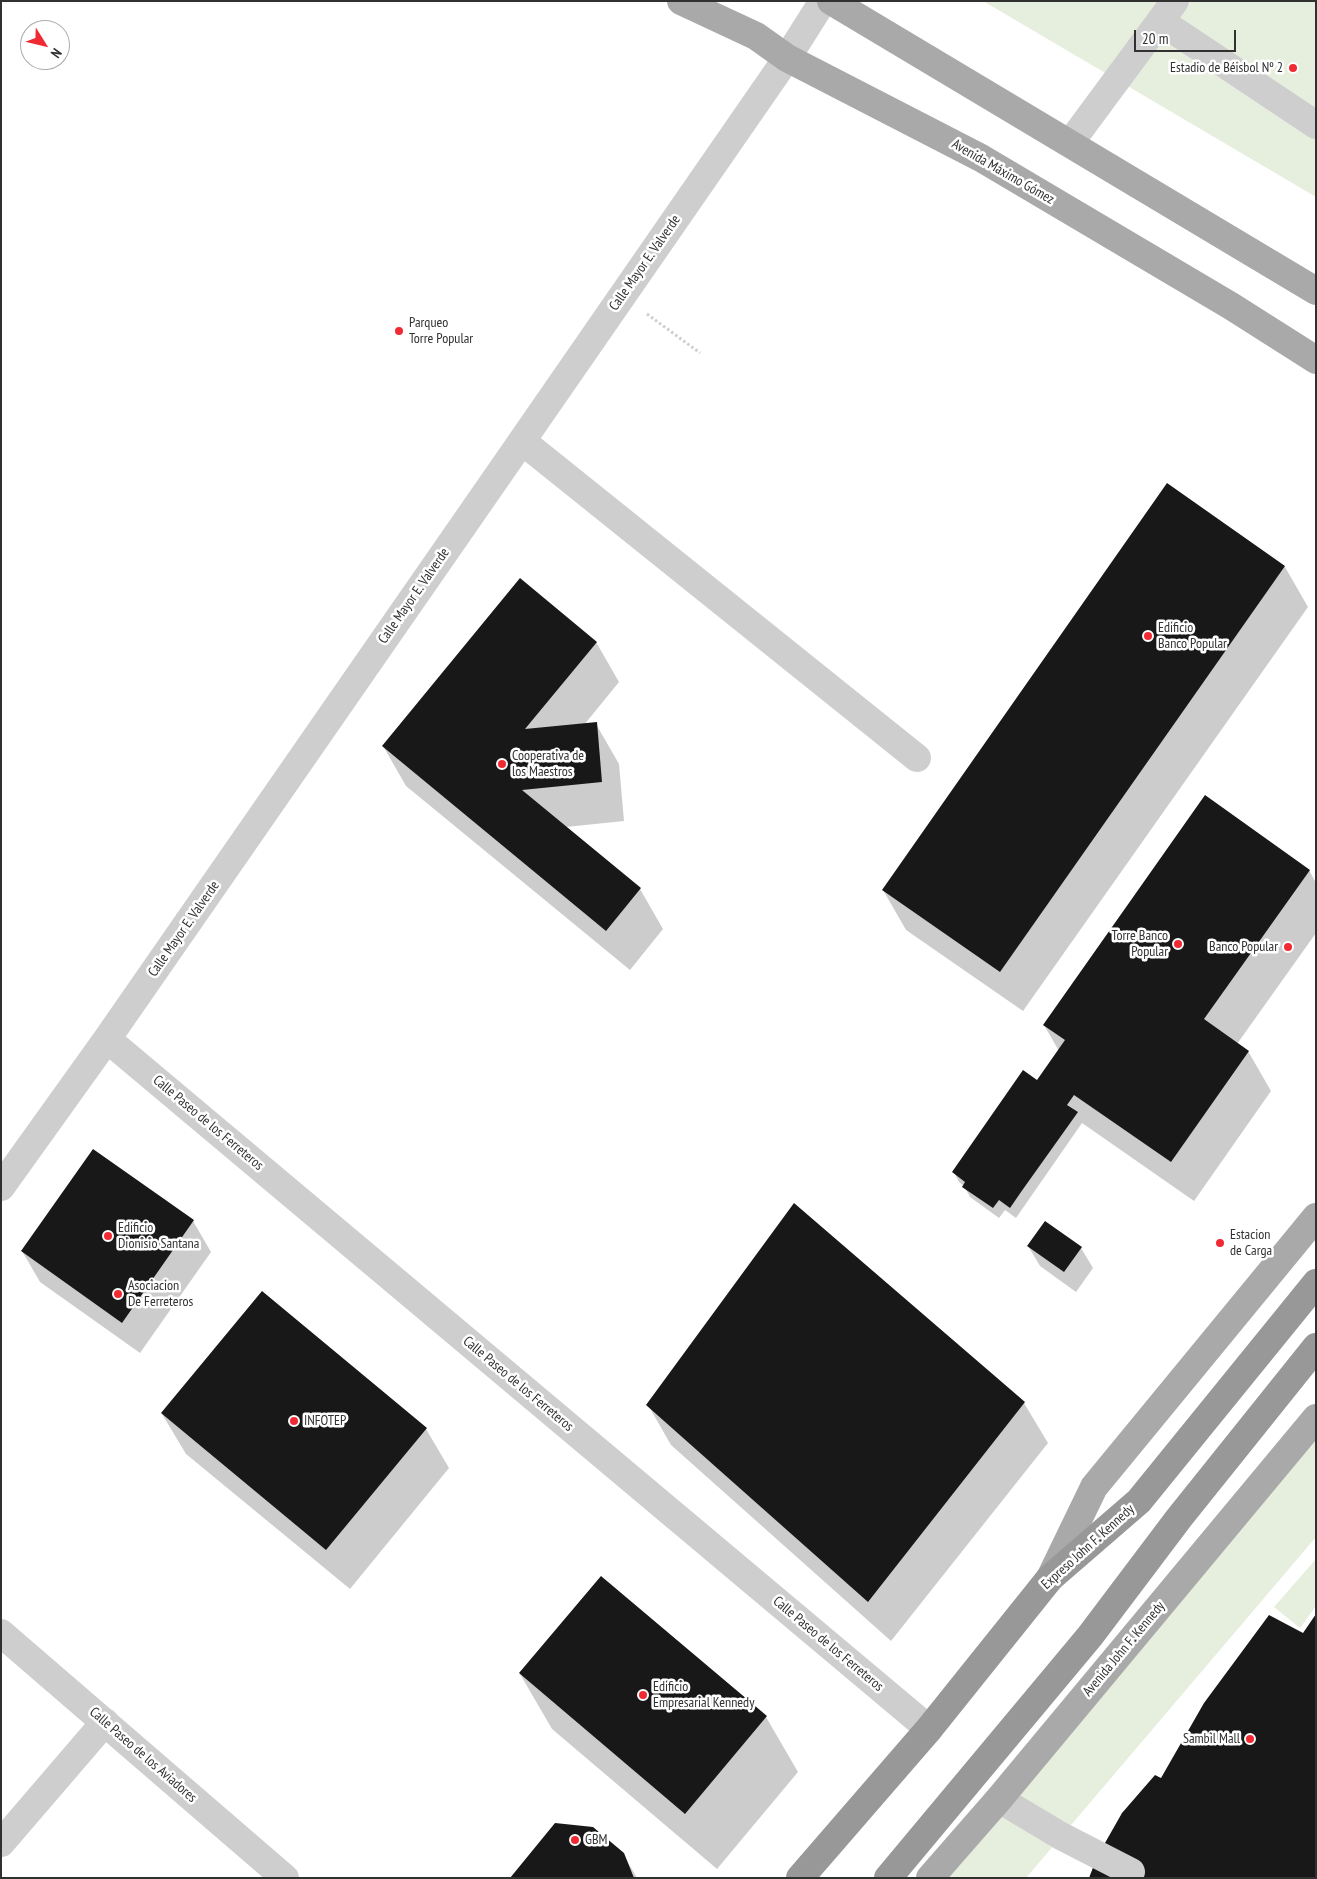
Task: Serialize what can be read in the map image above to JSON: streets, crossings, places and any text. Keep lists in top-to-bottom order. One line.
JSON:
{"streets":{"highway":["Expreso John F. Kennedy"],"main road":["Avenida Máximo Gómez","Avenida John F. Kennedy"],"street":["Calle Mayor E. Valverde","Calle Paseo de los Ferreteros","Calle Paseo de los Aviadores"]},"crossings":[["Avenida Máximo Gómez","Calle Mayor E. Valverde"],["Calle Mayor E. Valverde","Calle Paseo de los Ferreteros"],["Calle Paseo de los Ferreteros","Expreso John F. Kennedy"]],"places":["Estadio de Béisbol Nº 2","Parqueo Torre Popular","Edificio Banco Popular","Cooperativa de los Maestros","Torre Banco Popular","Banco Popular","Edificio Dionisio Santana","Estacion de Carga","Asociacion De Ferreteros","INFOTEP","Edificio Empresarial Kennedy","Sambil Mall","GBM"],"scale_bar":"20 m","north":"bottom right"}
